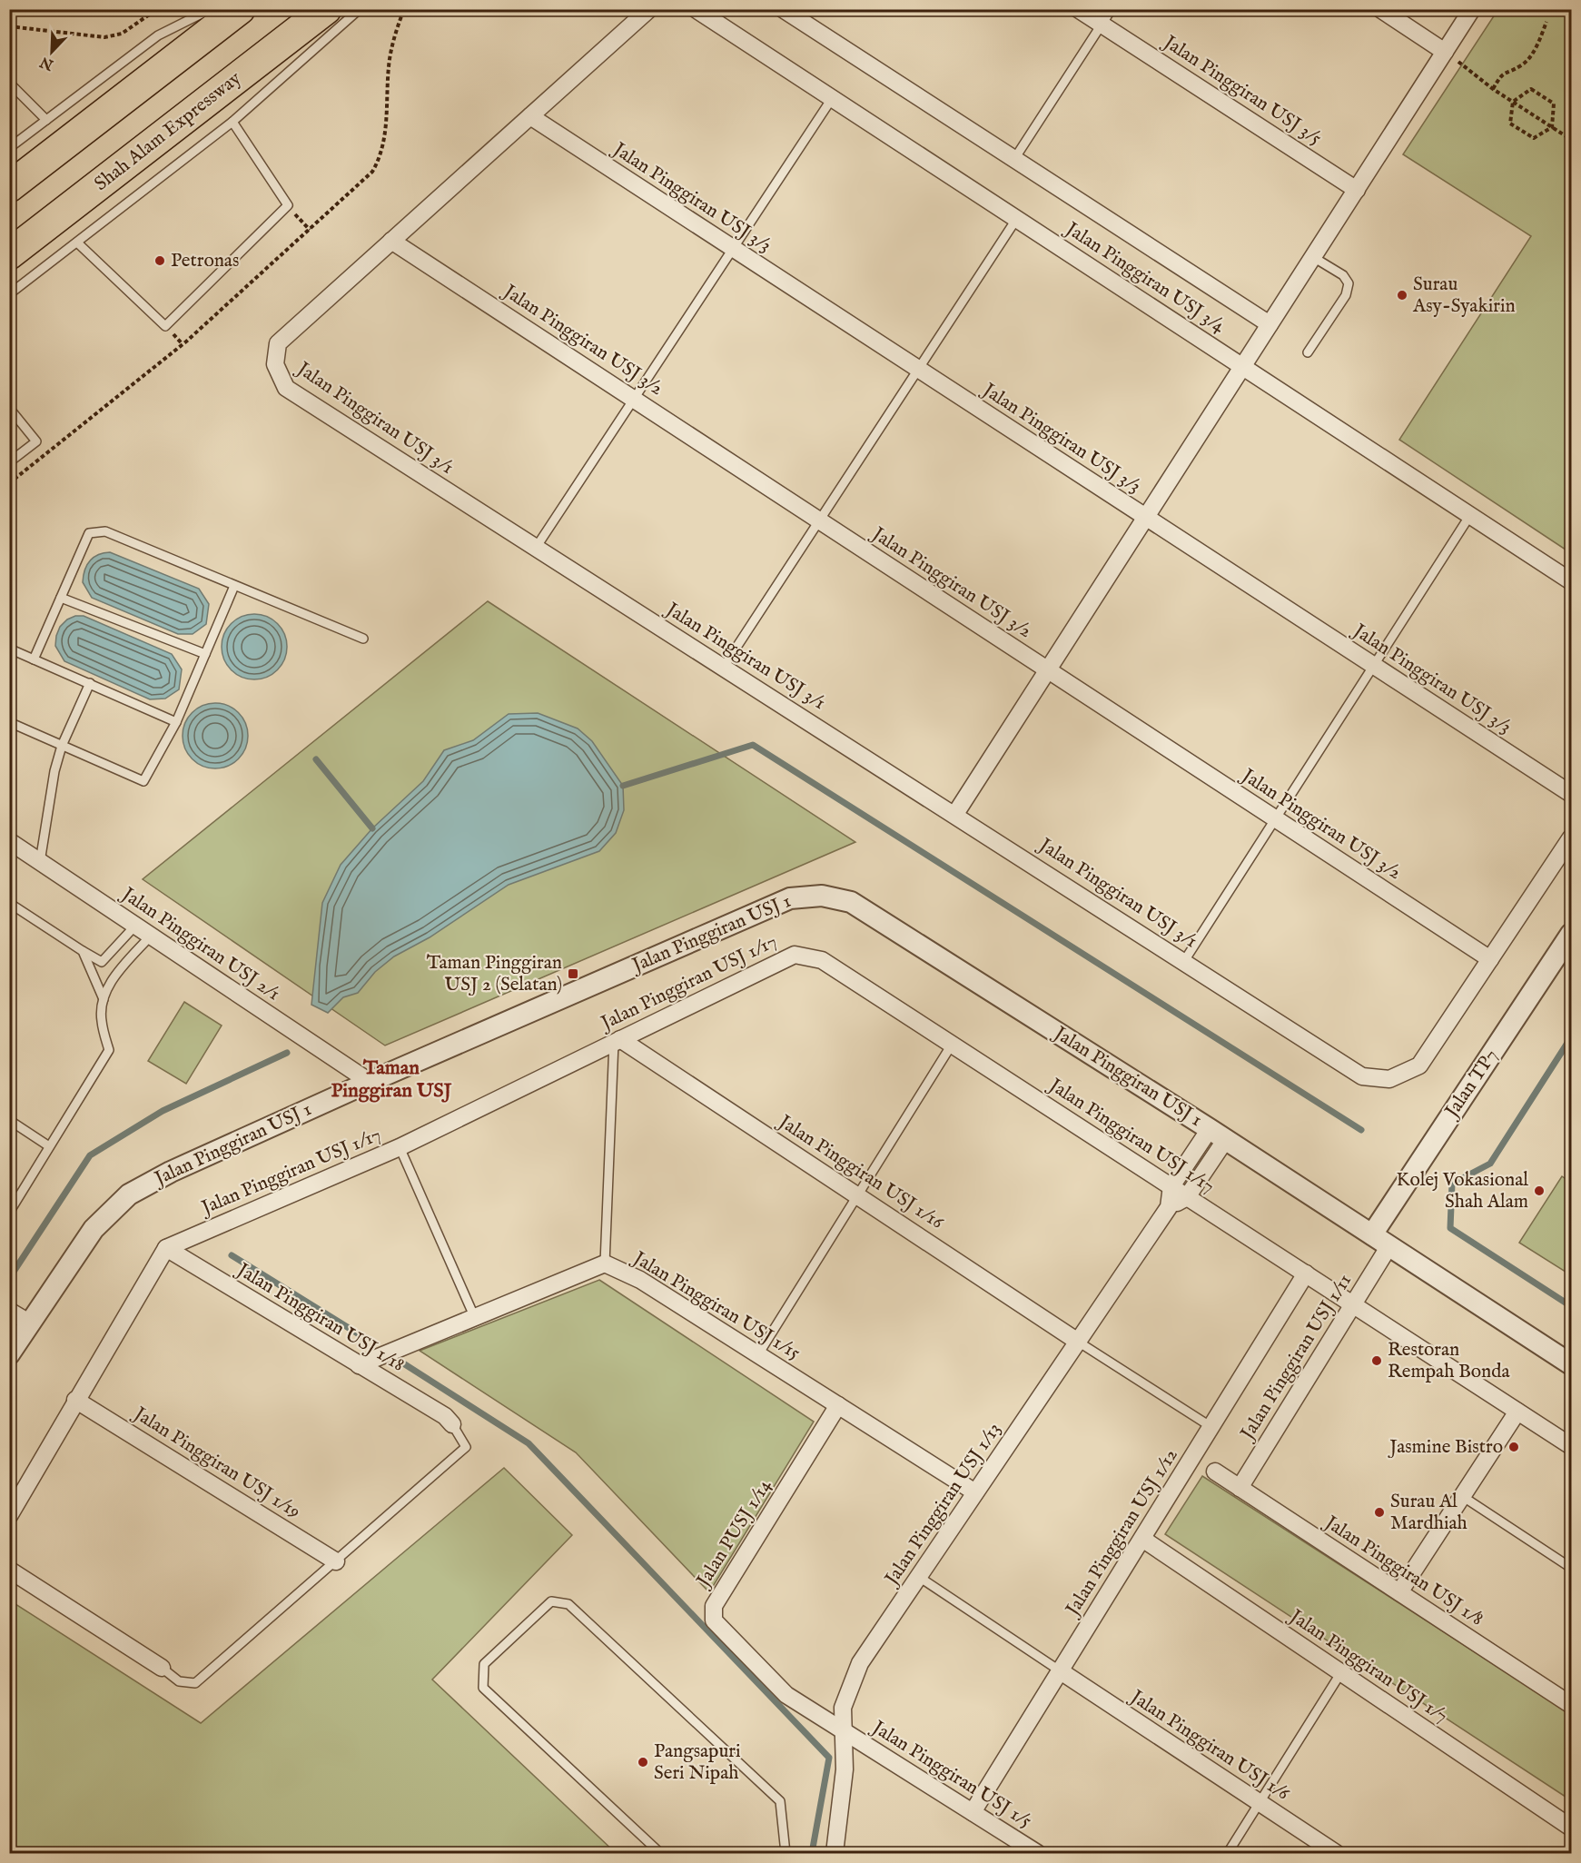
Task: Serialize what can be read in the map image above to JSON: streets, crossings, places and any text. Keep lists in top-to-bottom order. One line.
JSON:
{"streets":{"highway":["Shah Alam Expressway"],"street":["Jalan Pinggiran USJ 3/5","Jalan Pinggiran USJ 3/3","Jalan Pinggiran USJ 3/4","Jalan Pinggiran USJ 3/2","Jalan Pinggiran USJ 3/1","Jalan Pinggiran USJ 1","Jalan Pinggiran USJ 2/1","Jalan Pinggiran USJ 1/17","Jalan TP7","Jalan Pinggiran USJ 1/16","Jalan Pinggiran USJ 1/15","Jalan Pinggiran USJ 1/18","Jalan Pinggiran USJ 1/11","Jalan Pinggiran USJ 1/19","Jalan Pinggiran USJ 1/13","Jalan Pinggiran USJ 1/12","Jalan PUSJ 1/14","Jalan Pinggiran USJ 1/8","Jalan Pinggiran USJ 1/7","Jalan Pinggiran USJ 1/6","Jalan Pinggiran USJ 1/5"]},"crossings":[["Jalan Pinggiran USJ 3/3","Jalan Pinggiran USJ 3/1"],["Jalan Pinggiran USJ 3/2","Jalan Pinggiran USJ 3/1"],["Jalan Pinggiran USJ 1","Jalan Pinggiran USJ 2/1"],["Jalan Pinggiran USJ 1","Jalan TP7"],["Jalan Pinggiran USJ 1","Jalan Pinggiran USJ 1/11"],["Jalan Pinggiran USJ 1","Jalan Pinggiran USJ 1/13"],["Jalan Pinggiran USJ 1/17","Jalan Pinggiran USJ 1/16"],["Jalan Pinggiran USJ 1/17","Jalan Pinggiran USJ 1/18"],["Jalan Pinggiran USJ 1/17","Jalan Pinggiran USJ 1/11"],["Jalan Pinggiran USJ 1/17","Jalan Pinggiran USJ 1/13"],["Jalan Pinggiran USJ 1/17","Jalan Pinggiran USJ 1/12"],["Jalan Pinggiran USJ 1/16","Jalan Pinggiran USJ 1/13"],["Jalan Pinggiran USJ 1/15","Jalan Pinggiran USJ 1/18"],["Jalan Pinggiran USJ 1/15","Jalan Pinggiran USJ 1/13"],["Jalan Pinggiran USJ 1/15","Jalan PUSJ 1/14"],["Jalan Pinggiran USJ 1/11","Jalan Pinggiran USJ 1/8"],["Jalan Pinggiran USJ 1/13","Jalan PUSJ 1/14"],["Jalan Pinggiran USJ 1/13","Jalan Pinggiran USJ 1/5"],["Jalan Pinggiran USJ 1/12","Jalan Pinggiran USJ 1/7"],["Jalan Pinggiran USJ 1/12","Jalan Pinggiran USJ 1/6"],["Jalan Pinggiran USJ 1/12","Jalan Pinggiran USJ 1/5"],["Jalan PUSJ 1/14","Jalan Pinggiran USJ 1/5"]],"districts":["Taman Pinggiran USJ"],"places":{"other":["Petronas","Surau Asy-Syakirin","Kolej Vokasional Shah Alam","Restoran Rempah Bonda","Jasmine Bistro","Surau Al Mardhiah","Pangsapuri Seri Nipah"],"transit":["Taman Pinggiran USJ 2 (Selatan)"]},"north":"bottom left"}
